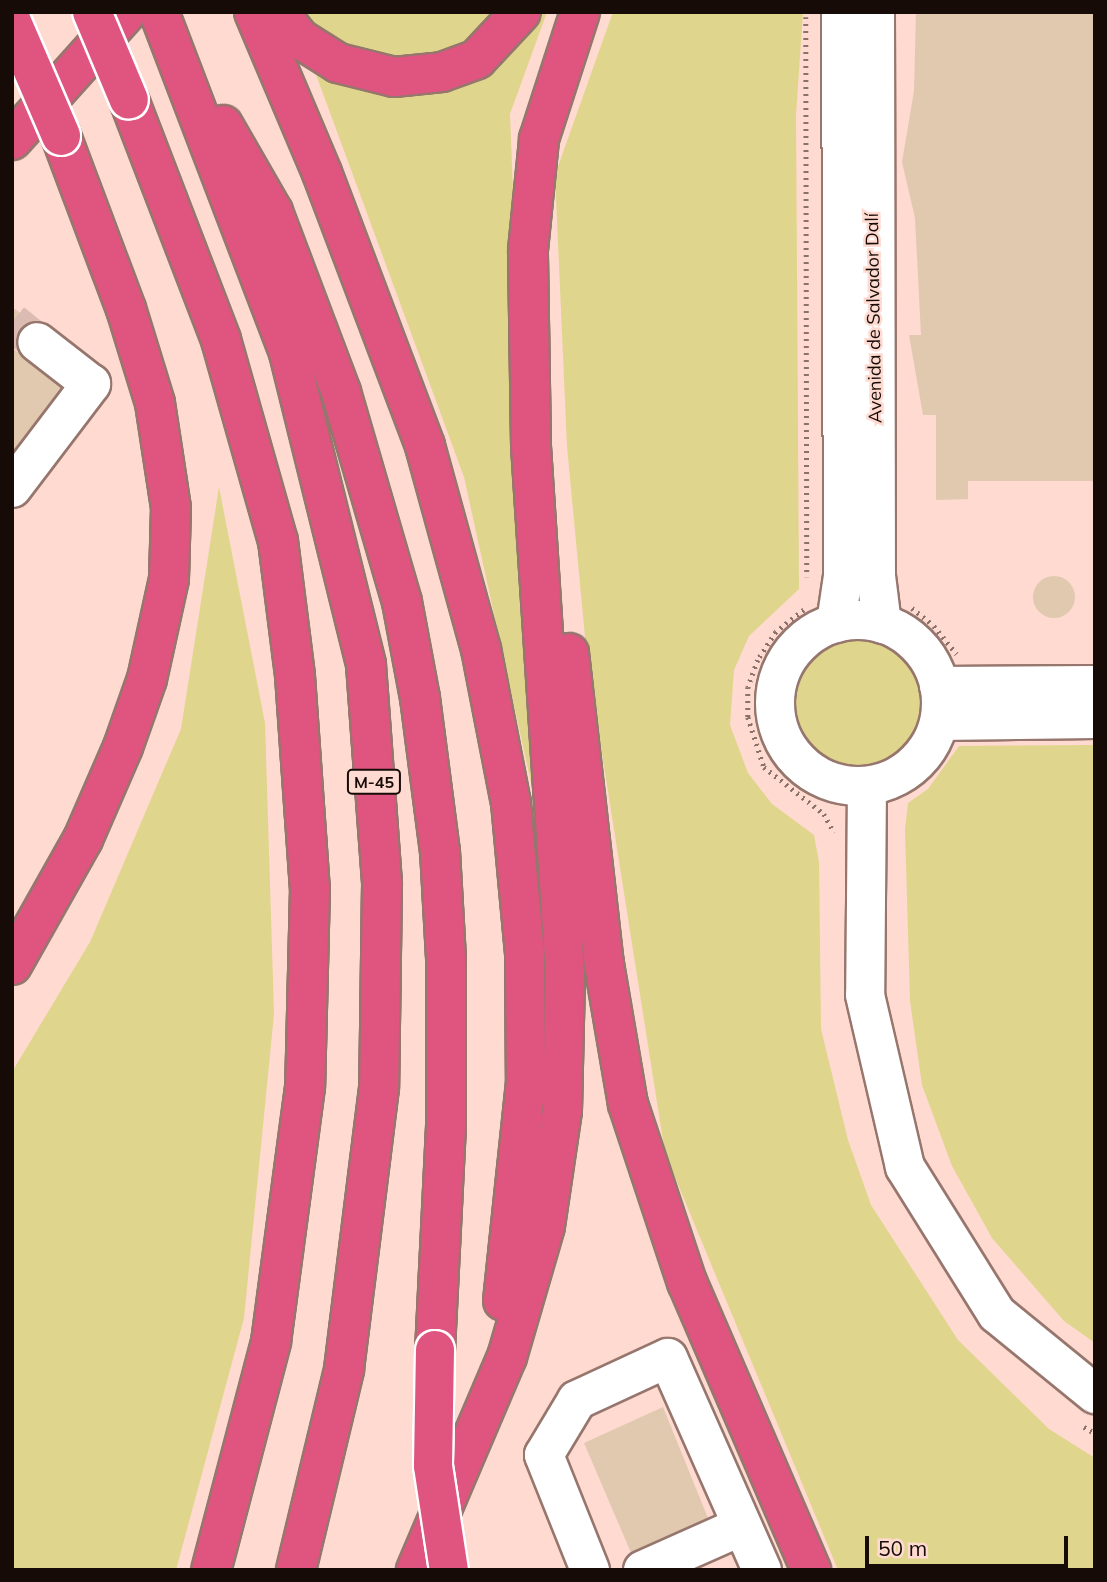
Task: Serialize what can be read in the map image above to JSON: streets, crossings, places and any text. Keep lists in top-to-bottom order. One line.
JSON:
{"streets":{"highway":["M-45"],"street":["Avenida de Salvador Dalí"]},"scale_bar":"50 m"}
